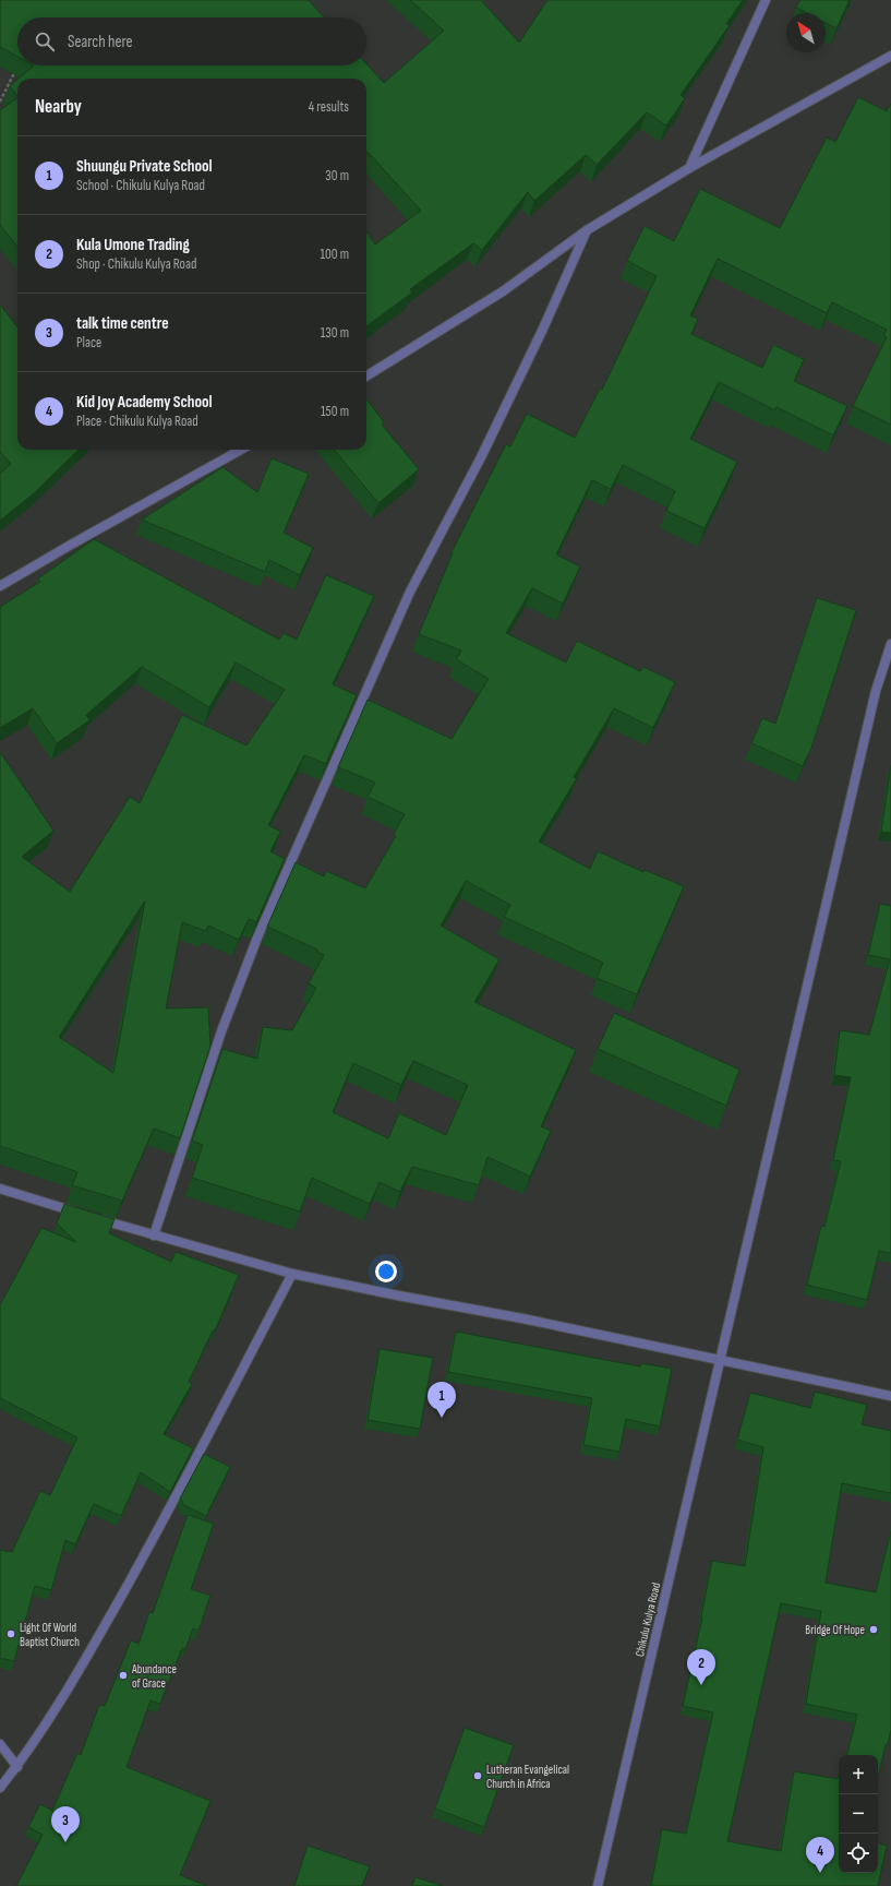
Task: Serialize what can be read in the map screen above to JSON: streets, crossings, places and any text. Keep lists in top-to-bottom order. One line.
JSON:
{"streets":{"street":["Chikulu Kulya Road"]},"places":["Bridge Of Hope","Light Of World Baptist Church","Abundance of Grace","Lutheran Evangelical Church in Africa"],"north":"top left","page":{"search":"Search here","heading":["Nearby","4 results"],"list":[{"mark":"1","name":"Shuungu Private School","note":"School · Chikulu Kulya Road","value":"30 m"},{"mark":"2","name":"Kula Umone Trading","note":"Shop · Chikulu Kulya Road","value":"100 m"},{"mark":"3","name":"talk time centre","note":"Place","value":"130 m"},{"mark":"4","name":"Kid Joy Academy School","note":"Place · Chikulu Kulya Road","value":"150 m"}],"pins":["1","2","3","4"],"map_buttons":["+","−"]}}
